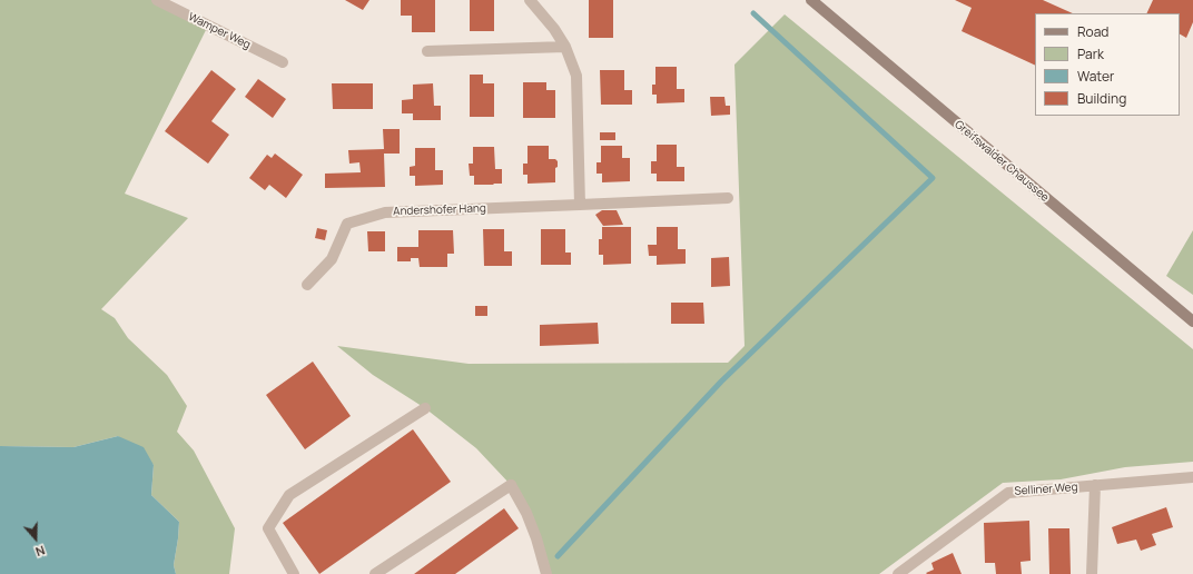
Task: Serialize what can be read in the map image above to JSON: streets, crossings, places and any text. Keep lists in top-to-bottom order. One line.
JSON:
{"streets":{"main road":["Greifswalder Chaussee"],"street":["Wamper Weg","Andershofer Hang","Selliner Weg"]},"legend":["Road","Park","Water","Building"],"north":"bottom"}
